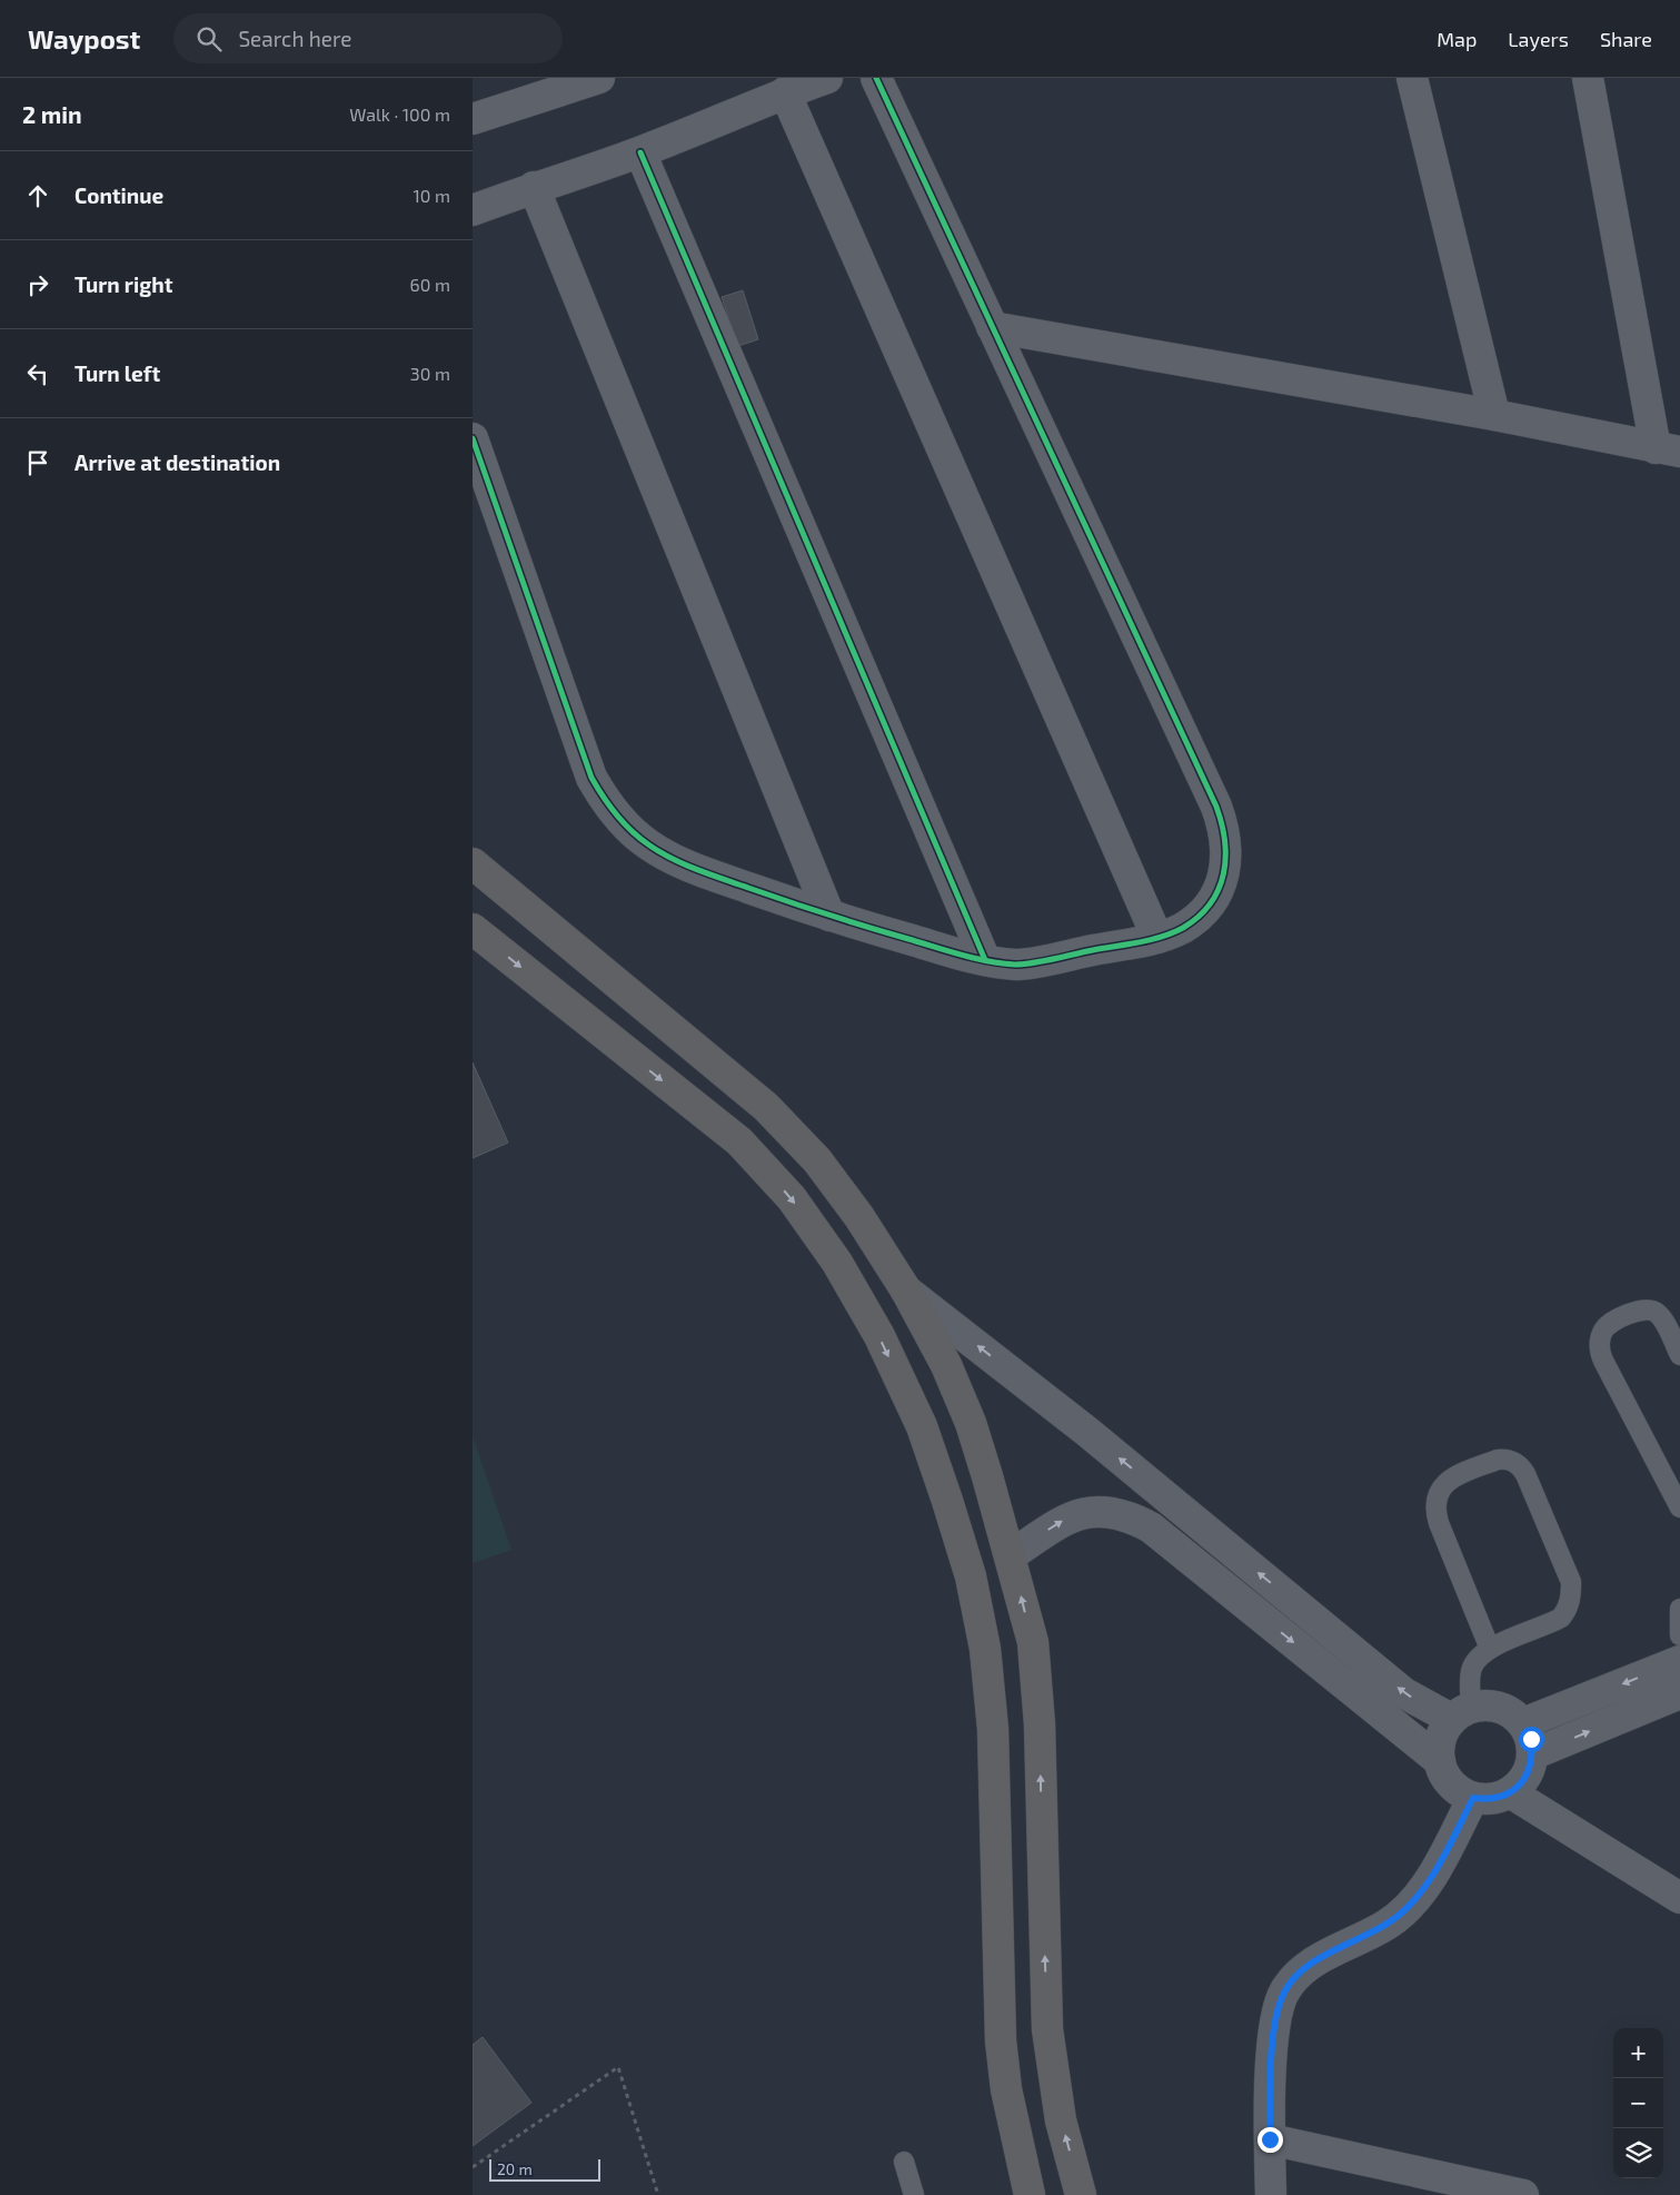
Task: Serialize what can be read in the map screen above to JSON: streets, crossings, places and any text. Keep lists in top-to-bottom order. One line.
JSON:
{"scale_bar":"20 m","page":{"header":"Waypost","search":"Search here","nav":["Map","Layers","Share"],"heading":["2 min","Walk · 100 m"],"list":[["Continue","10 m"],["Turn right","60 m"],["Turn left","30 m"],"Arrive at destination"],"map_buttons":["+","−"],"scale":"20 m"}}
